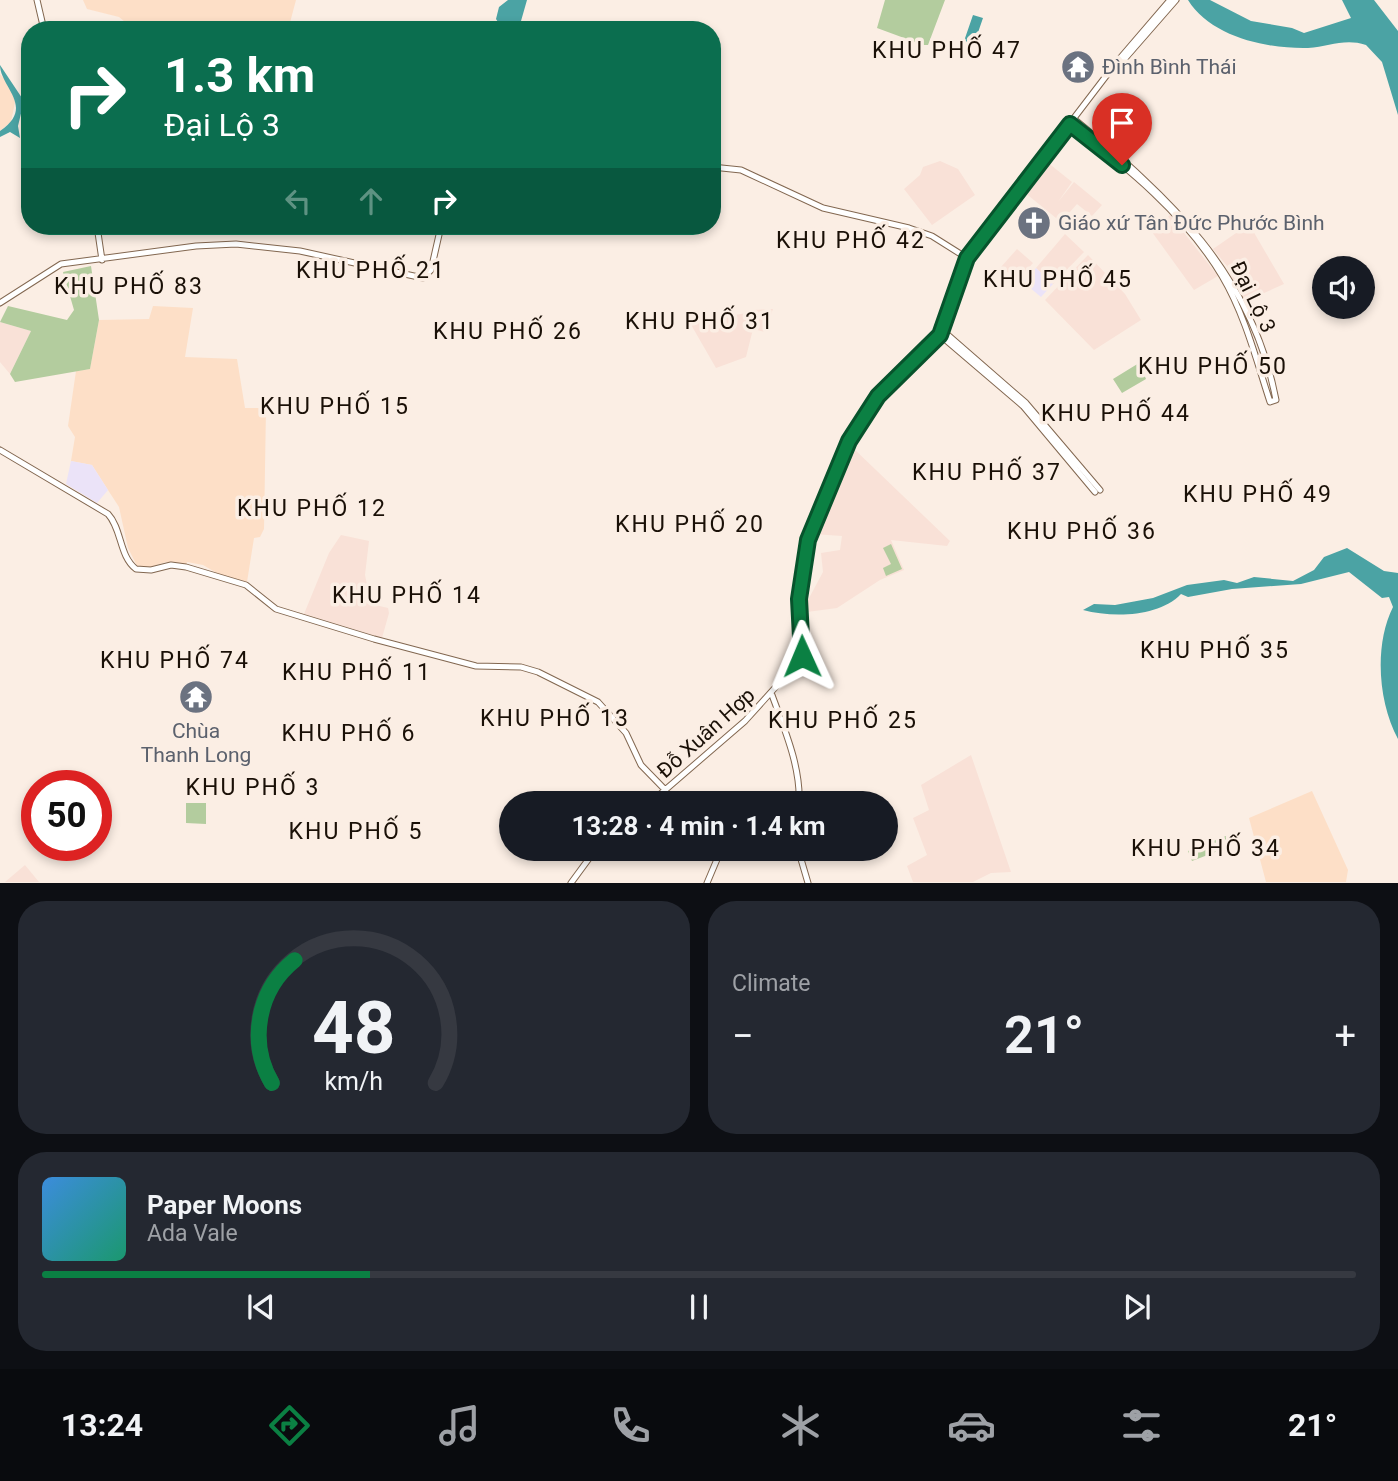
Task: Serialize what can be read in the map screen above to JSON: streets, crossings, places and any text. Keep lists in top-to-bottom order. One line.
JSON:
{"streets":{"street":["Đại Lộ 3","Đỗ Xuân Hợp"]},"crossings":[["Đại Lộ 3","Đỗ Xuân Hợp"]],"districts":["KHU PHỐ 47","KHU PHỐ 42","KHU PHỐ 21","KHU PHỐ 45","KHU PHỐ 83","KHU PHỐ 31","KHU PHỐ 26","KHU PHỐ 50","KHU PHỐ 15","KHU PHỐ 44","KHU PHỐ 37","KHU PHỐ 49","KHU PHỐ 12","KHU PHỐ 20","KHU PHỐ 36","KHU PHỐ 14","KHU PHỐ 35","KHU PHỐ 74","KHU PHỐ 11","KHU PHỐ 13","KHU PHỐ 25","KHU PHỐ 6","KHU PHỐ 3","KHU PHỐ 5","KHU PHỐ 34"],"places":{"temple":["Đình Bình Thái","Chùa Thanh Long"],"church":["Giáo xứ Tân Đức Phước Bình"]},"page":{"turn":["1.3 km","Đại Lộ 3"],"limit":"50","trip":"13:28 · 4 min · 1.4 km","tile":"Climate","heat":["−","21°","+"],"song":["Paper Moons","Ada Vale"],"tabs":["13:24","21°"],"gauge":["48","km/h"]}}
